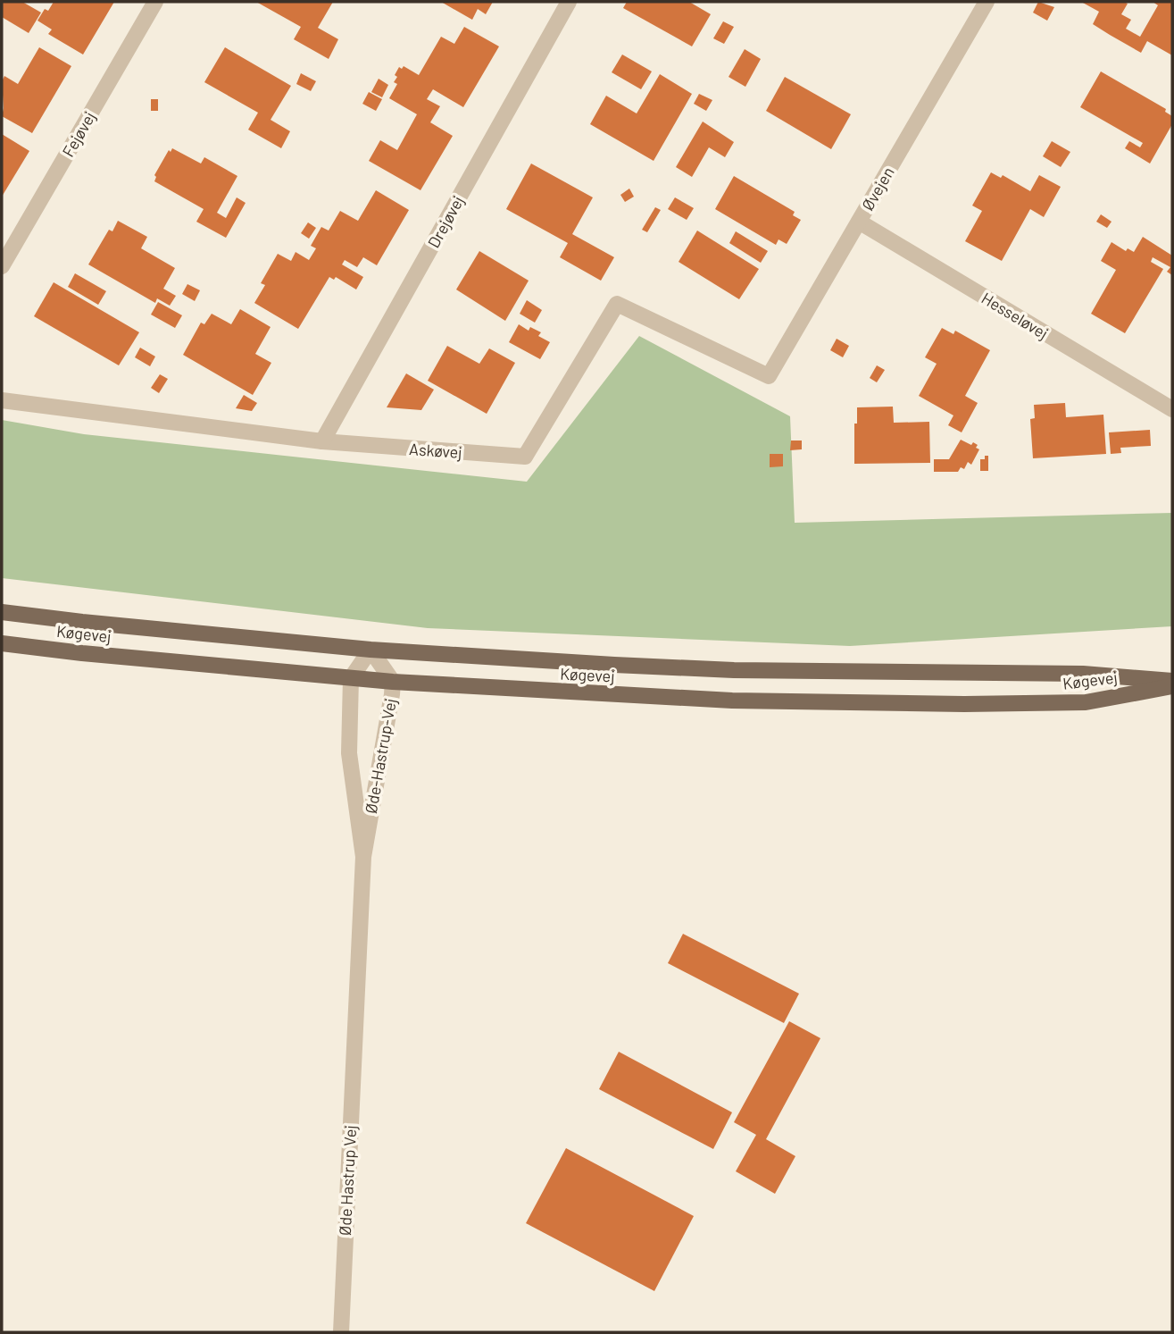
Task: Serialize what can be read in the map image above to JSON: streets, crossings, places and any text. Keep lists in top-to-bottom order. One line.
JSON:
{"streets":{"main road":["Køgevej"],"street":["Fejøvej","Øvejen","Drejøvej","Hesseløvej","Askøvej","Øde-Hastrup-Vej","Øde Hastrup Vej"]},"crossings":[["Øvejen","Hesseløvej"],["Øvejen","Askøvej"],["Drejøvej","Askøvej"],["Køgevej","Øde-Hastrup-Vej"],["Øde-Hastrup-Vej","Øde Hastrup Vej"]]}
